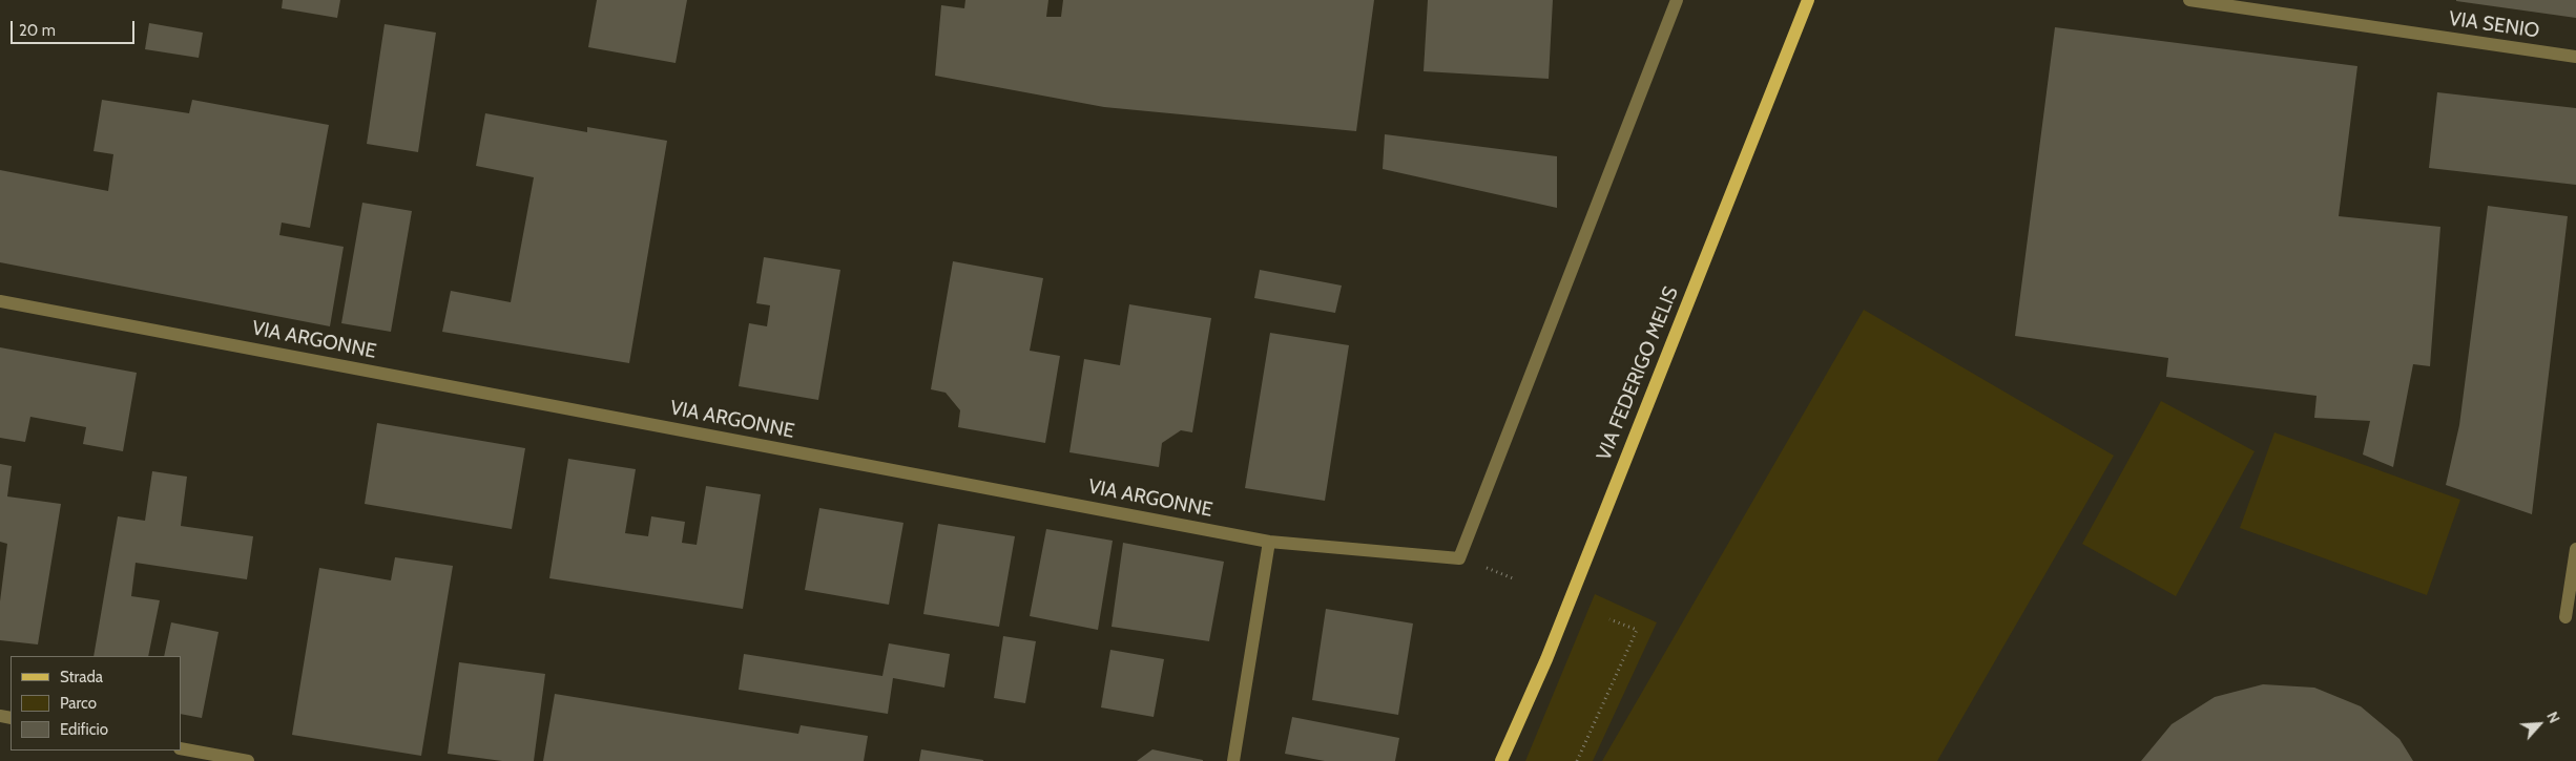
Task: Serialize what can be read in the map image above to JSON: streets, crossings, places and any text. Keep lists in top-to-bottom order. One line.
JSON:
{"streets":{"main road":["VIA FEDERIGO MELIS"],"street":["VIA SENIO","VIA ARGONNE"]},"legend":["Strada","Parco","Edificio"],"scale_bar":"20 m","north":"top right"}
